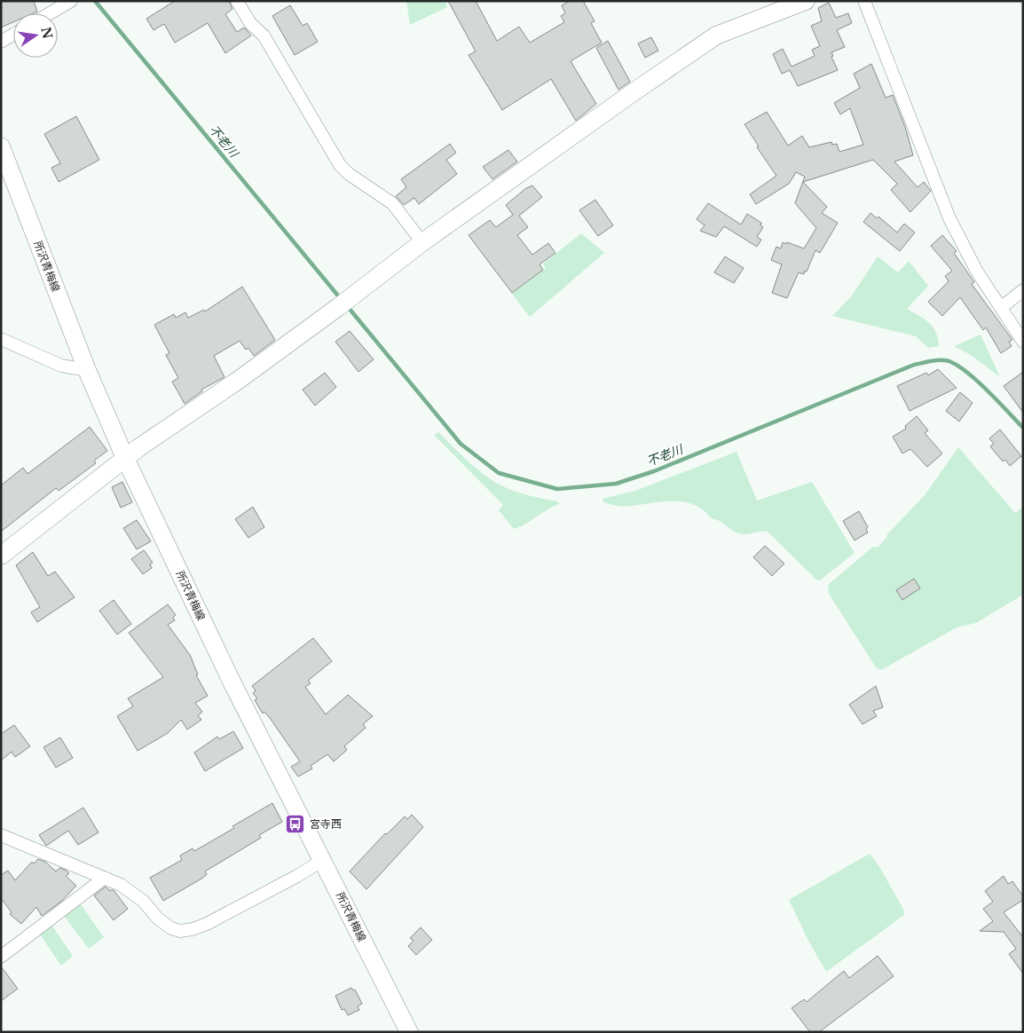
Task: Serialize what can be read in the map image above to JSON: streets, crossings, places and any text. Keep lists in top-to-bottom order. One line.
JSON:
{"streets":{"main road":["所沢青梅線"]},"water":["不老川"],"places":{"bus stop":["宮寺西"]},"north":"right"}
